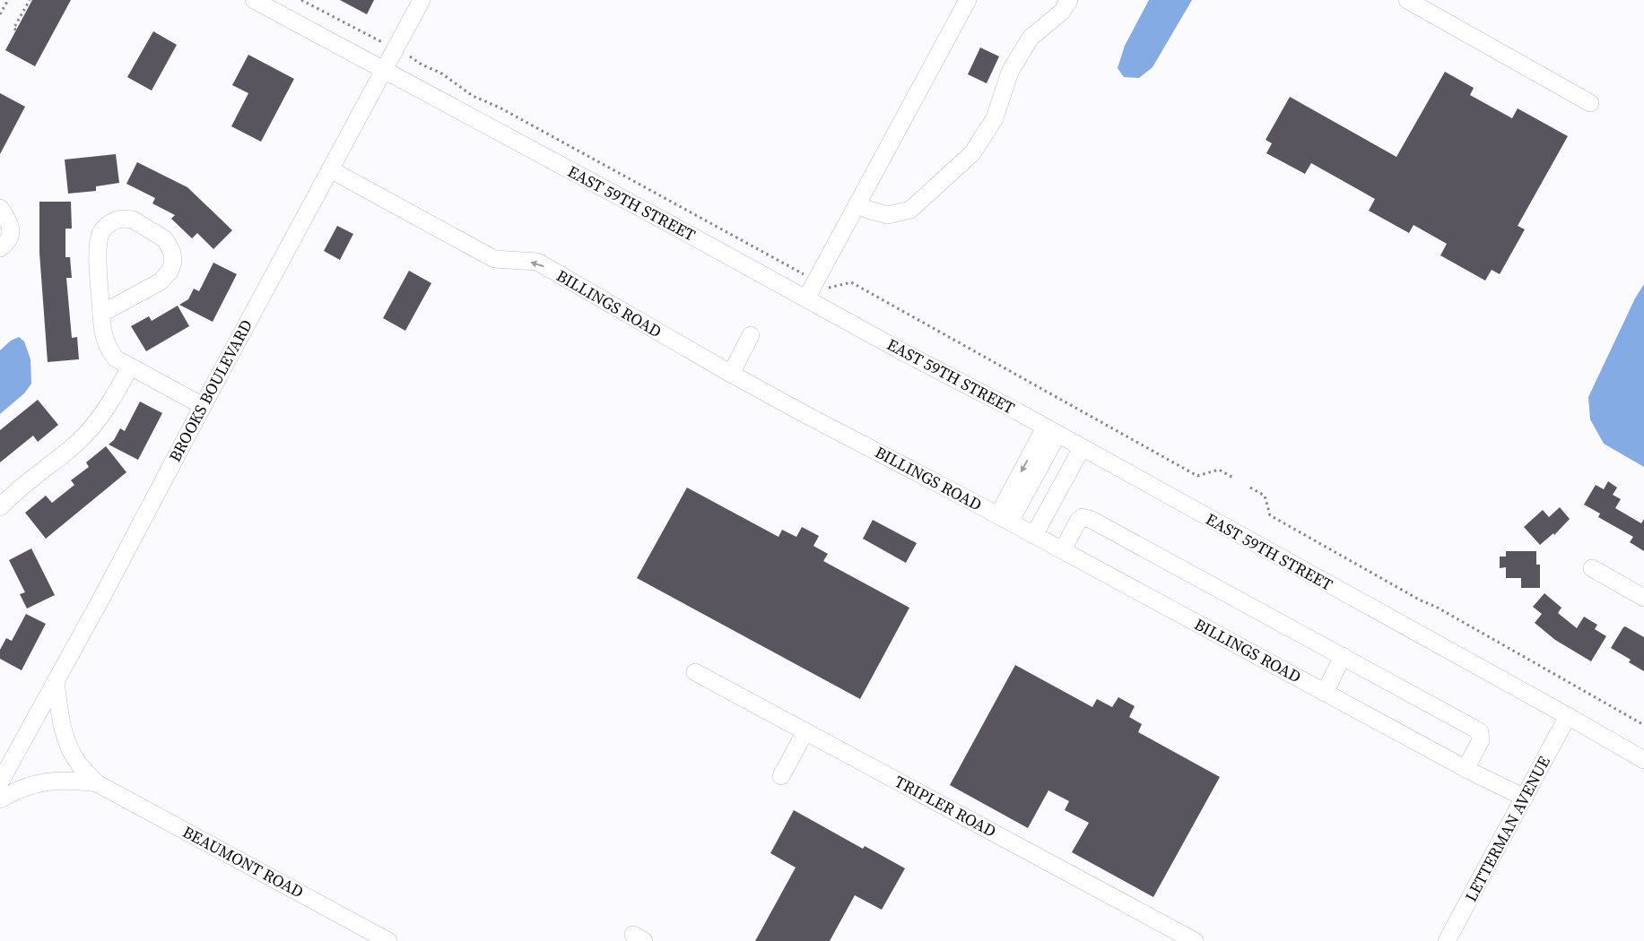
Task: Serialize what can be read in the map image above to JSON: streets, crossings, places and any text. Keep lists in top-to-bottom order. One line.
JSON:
{"streets":{"street":["EAST 59TH STREET","BILLINGS ROAD","BROOKS BOULEVARD","TRIPLER ROAD","LETTERMAN AVENUE","BEAUMONT ROAD"]},"crossings":[["EAST 59TH STREET","BROOKS BOULEVARD"],["EAST 59TH STREET","LETTERMAN AVENUE"],["BILLINGS ROAD","BROOKS BOULEVARD"],["BILLINGS ROAD","LETTERMAN AVENUE"],["BROOKS BOULEVARD","BEAUMONT ROAD"]]}
